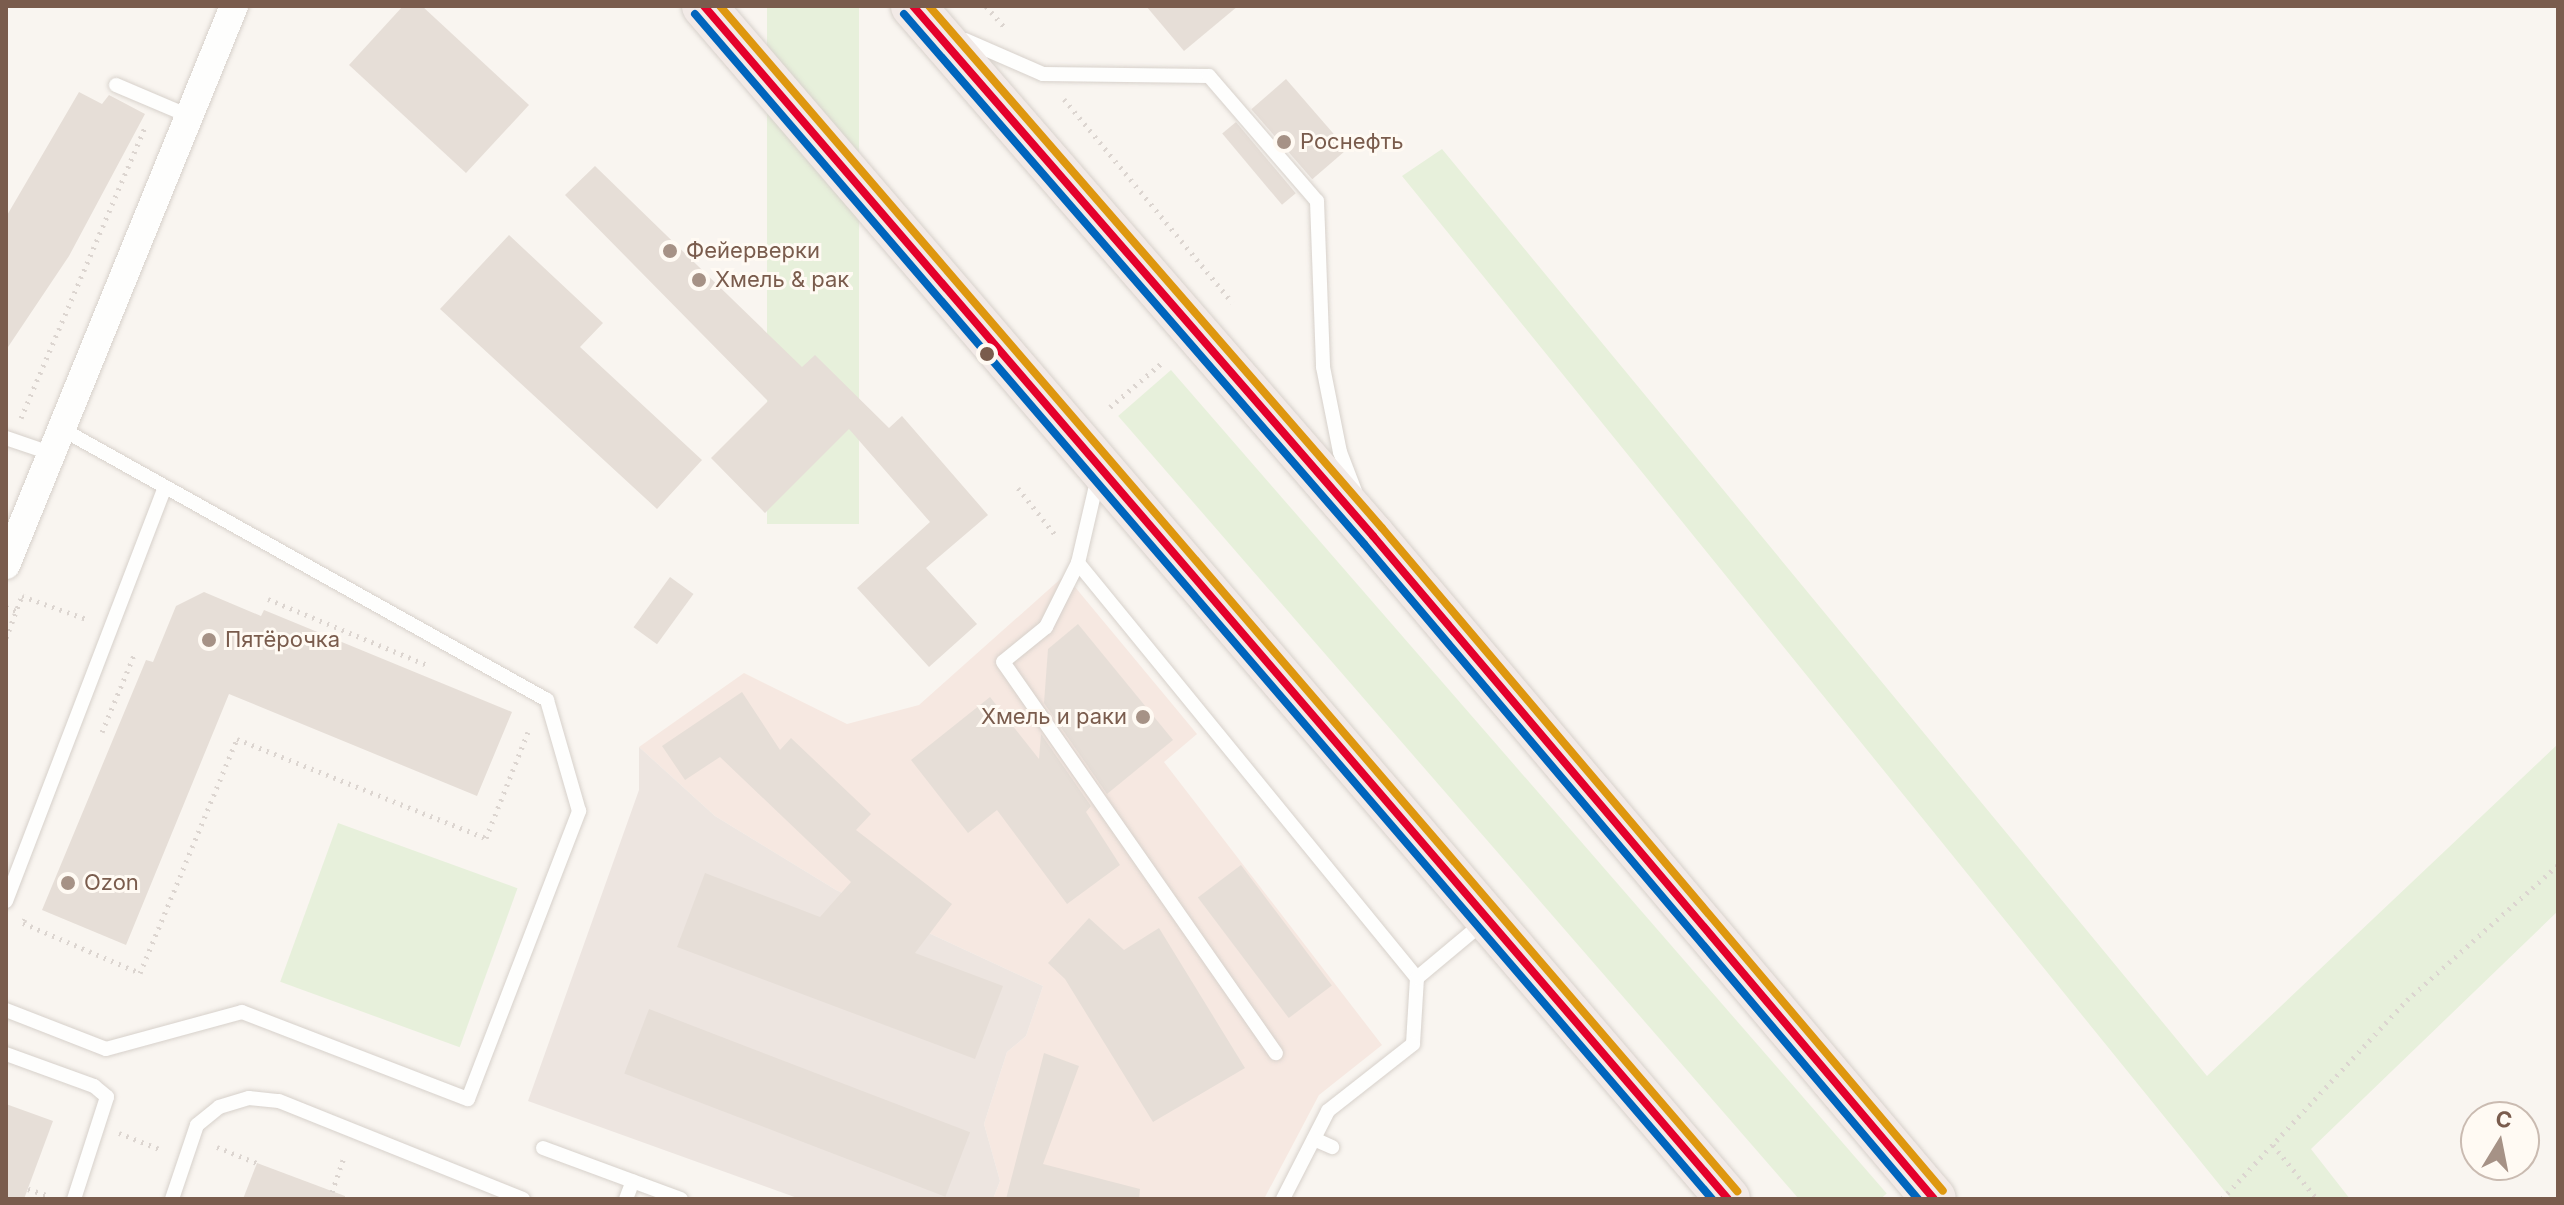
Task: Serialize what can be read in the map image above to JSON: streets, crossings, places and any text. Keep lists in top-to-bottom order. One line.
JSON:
{"places":["Роснефть","Фейерверки","Хмель & рак","Пятёрочка","Хмель и раки","Ozon"],"north":"top"}
